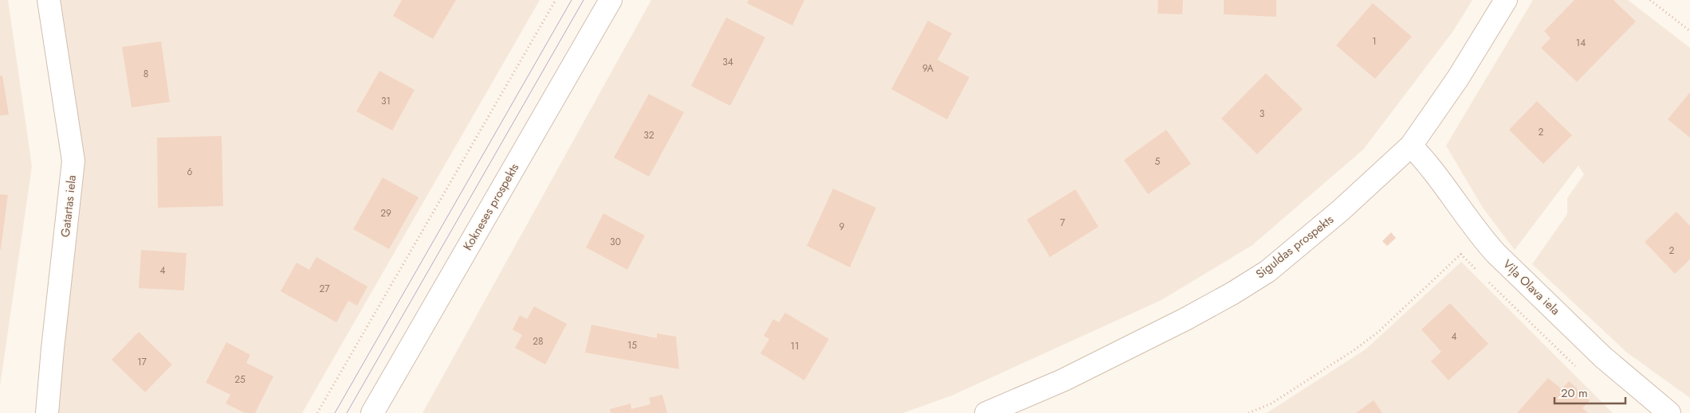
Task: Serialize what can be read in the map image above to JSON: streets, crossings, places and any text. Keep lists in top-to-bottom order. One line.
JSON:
{"streets":{"street":["Gatartas iela","Kokneses prospekts","Siguldas prospekts","Viļa Olava iela"]},"crossings":[["Siguldas prospekts","Viļa Olava iela"]],"house_numbers":["1","14","34","9A","8","31","3","2","32","5","6","29","7","9","30","2","4","27","4","28","15","11","17","25"],"scale_bar":"20 m"}
